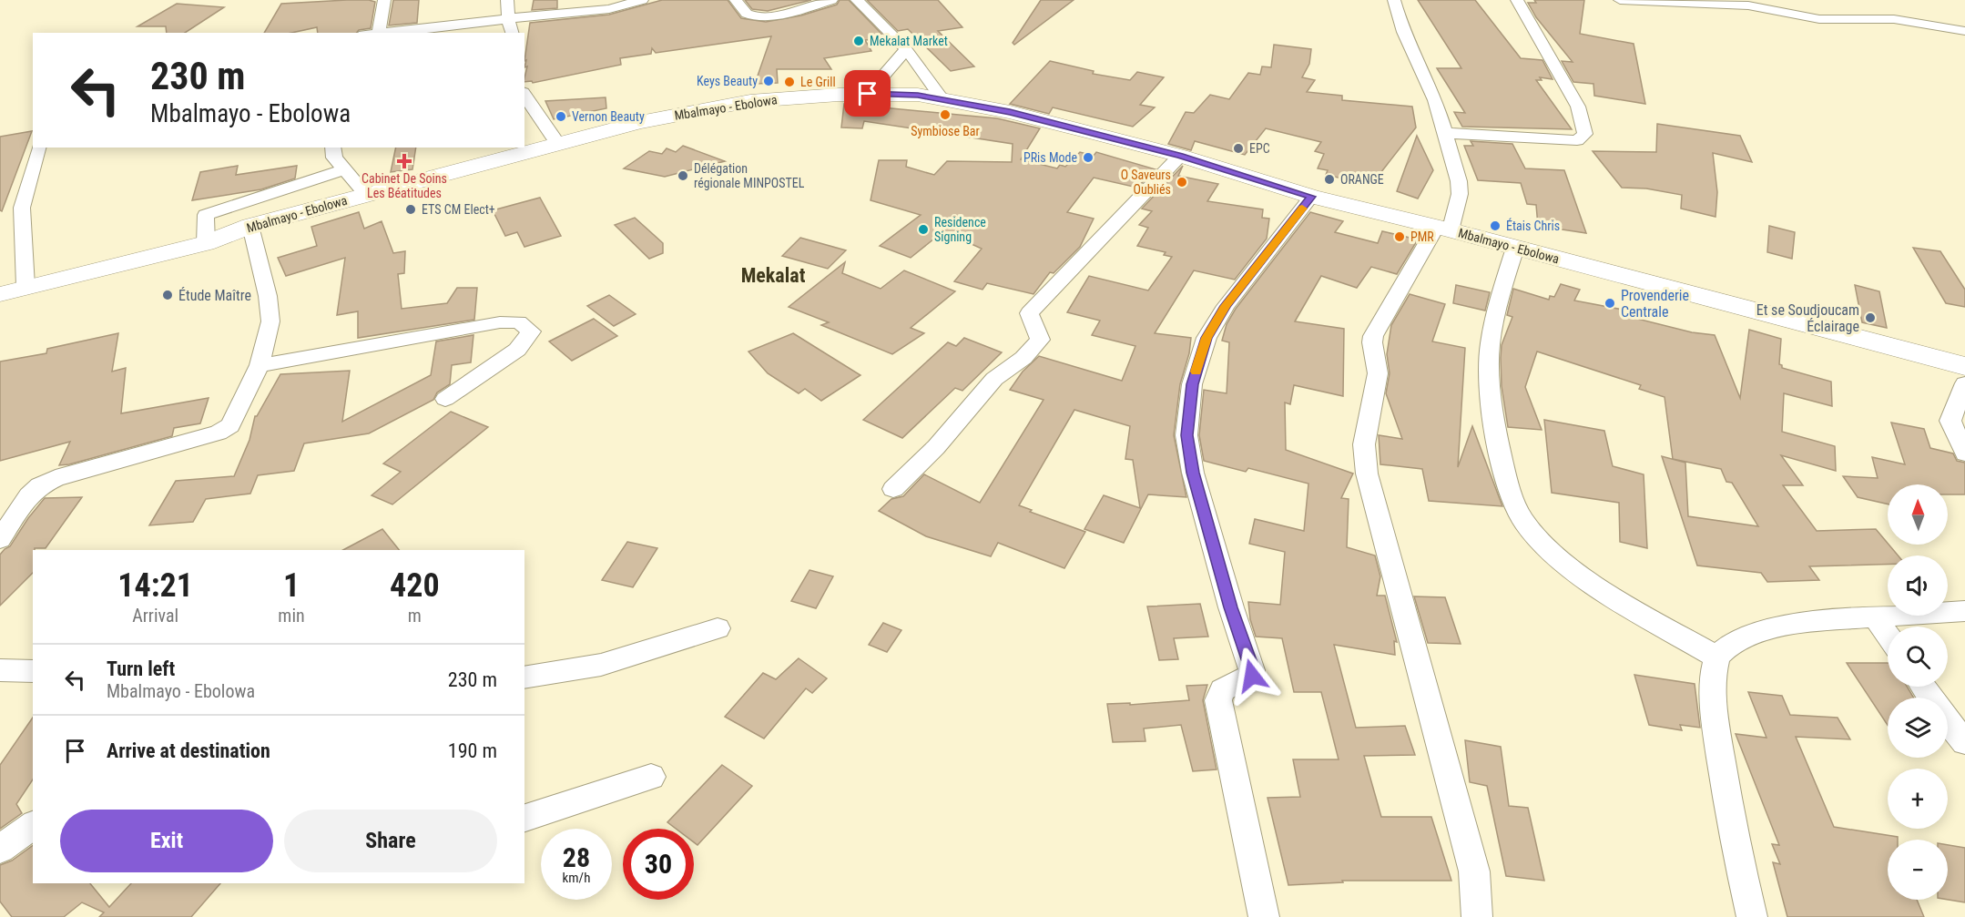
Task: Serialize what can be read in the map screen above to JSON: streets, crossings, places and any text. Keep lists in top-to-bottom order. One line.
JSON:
{"streets":{"highway":["Mbalmayo - Ebolowa"]},"districts":["Mekalat"],"places":{"other":["Mekalat Market","Keys Beauty","Le Grill","Symbiose Bar","Vernon Beauty","EPC","PRis Mode","Délégation régionale MINPOSTEL","ORANGE","O Saveurs Oubliés","ETS CM Elect+","Étais Chris","Residence Signing","PMR","Étude Maître","Provenderie Centrale","Et se Soudjoucam Éclairage"],"health":["Cabinet De Soins Les Béatitudes"]},"north":"top","page":{"turn":["230 m","Mbalmayo - Ebolowa"],"map_buttons":["+","−"],"eta":["14:21","Arrival","1","min","420","m"],"list":[{"name":"Turn left","note":"Mbalmayo - Ebolowa","value":"230 m"},{"name":"Arrive at destination","value":"190 m"}],"buttons":["Exit","Share"],"speed":"28 km/h","limit":"30"}}
